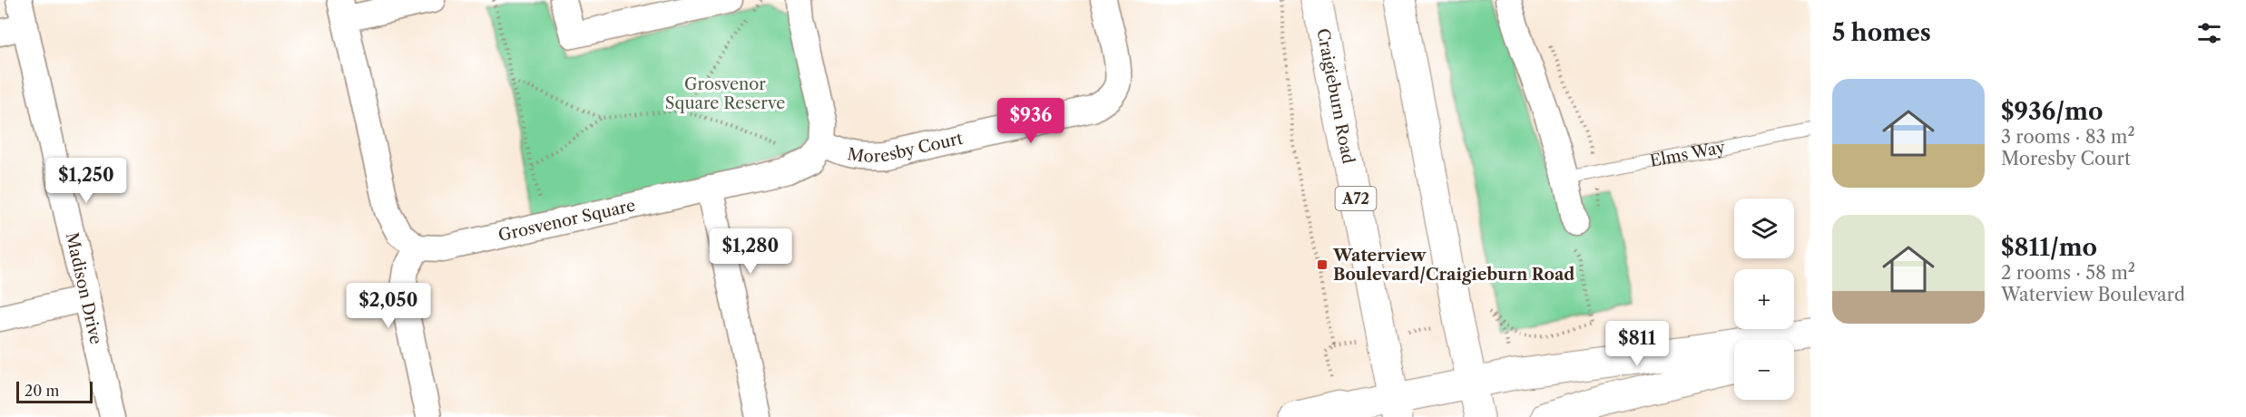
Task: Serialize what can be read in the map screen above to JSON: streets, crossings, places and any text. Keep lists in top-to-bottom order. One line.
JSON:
{"streets":{"main road":["Craigieburn Road","A72"],"street":["Moresby Court","Grosvenor Square","Madison Drive"],"lane":["Elms Way"]},"crossings":[["Moresby Court","Grosvenor Square"]],"parks":["Grosvenor Square Reserve"],"places":{"transit":["Waterview Boulevard/Craigieburn Road"]},"scale_bar":"20 m","page":{"heading":"5 homes","list":[{"name":"$936/mo","note":"3 rooms · 83 m² · Moresby Court"},{"name":"$811/mo","note":"2 rooms · 58 m² · Waterview Boulevard"}],"price":["$936","$1,250","$1,280","$2,050","$811"],"map_buttons":["+","−"],"scale":"20 m"}}
